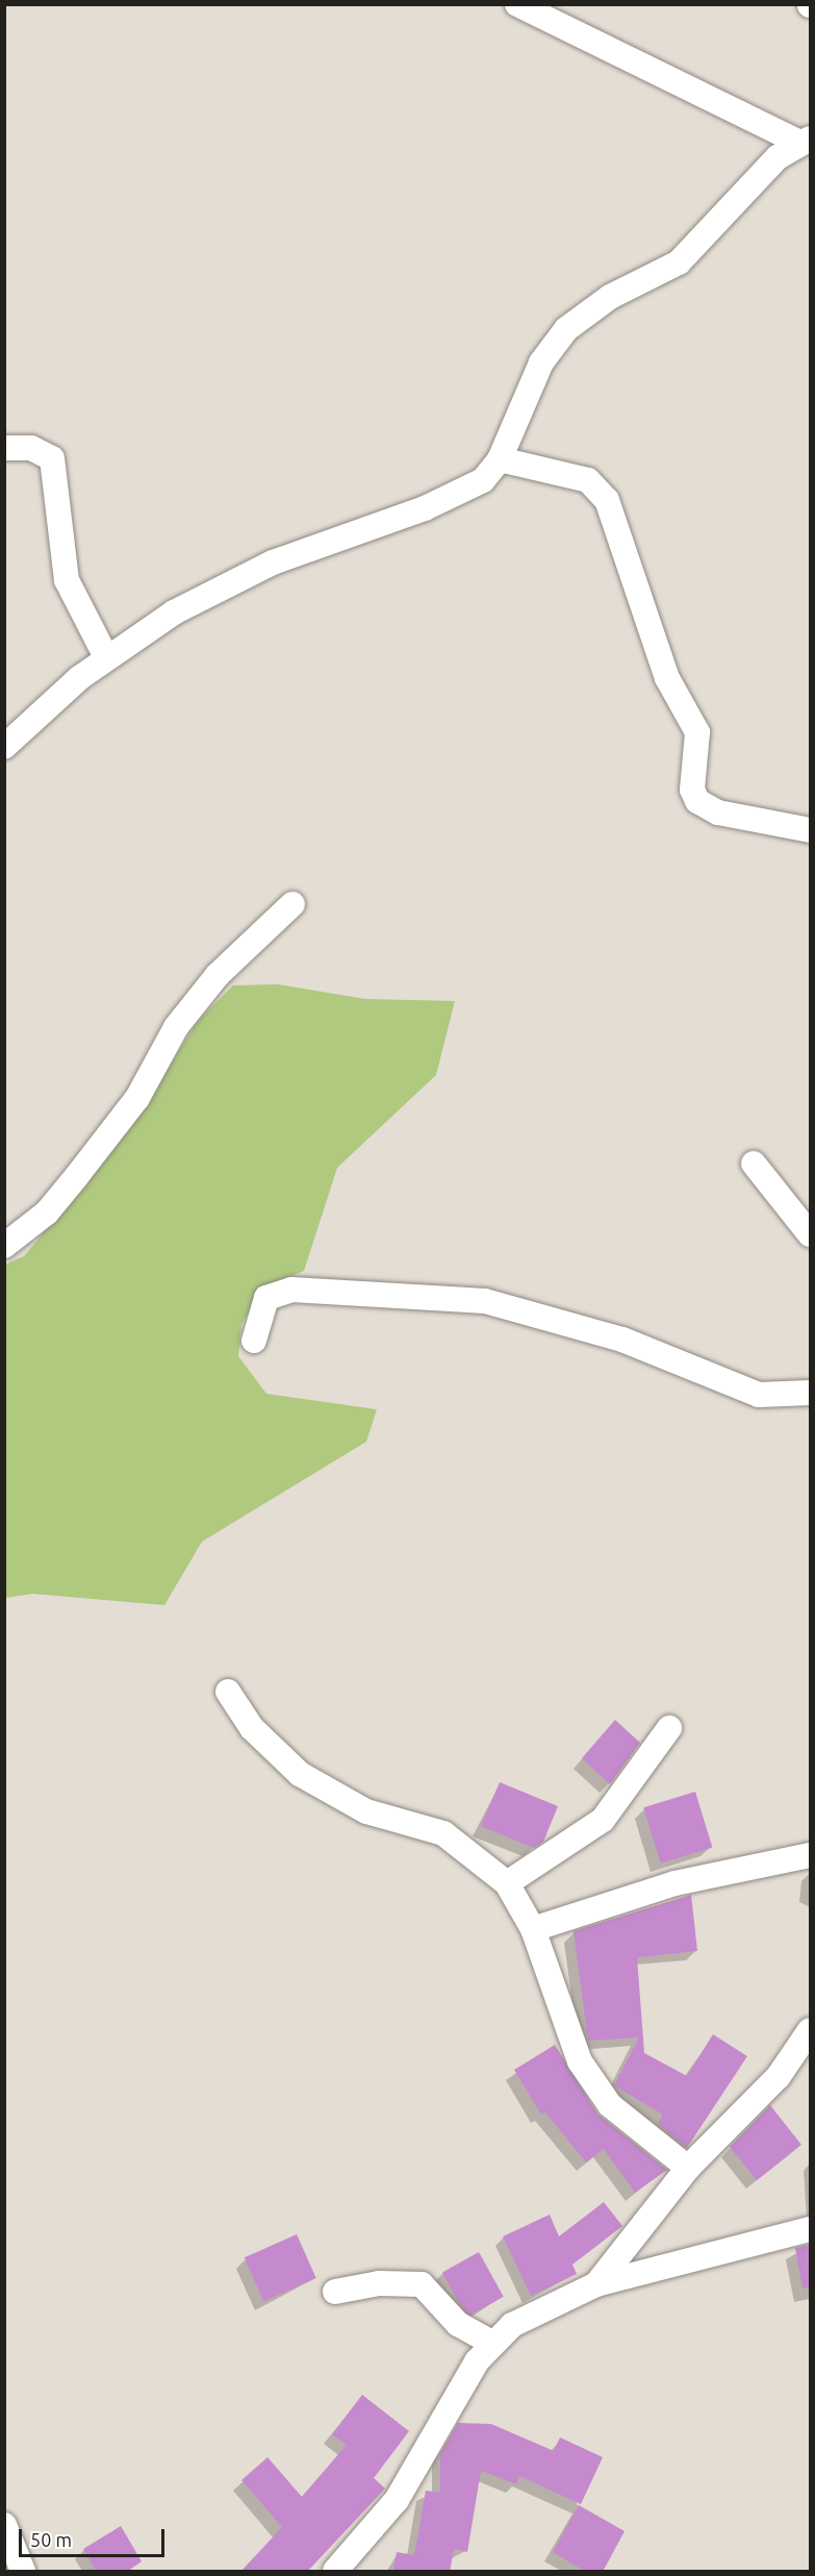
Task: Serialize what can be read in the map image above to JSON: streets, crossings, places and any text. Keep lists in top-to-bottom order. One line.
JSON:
{"scale_bar":"50 m"}
